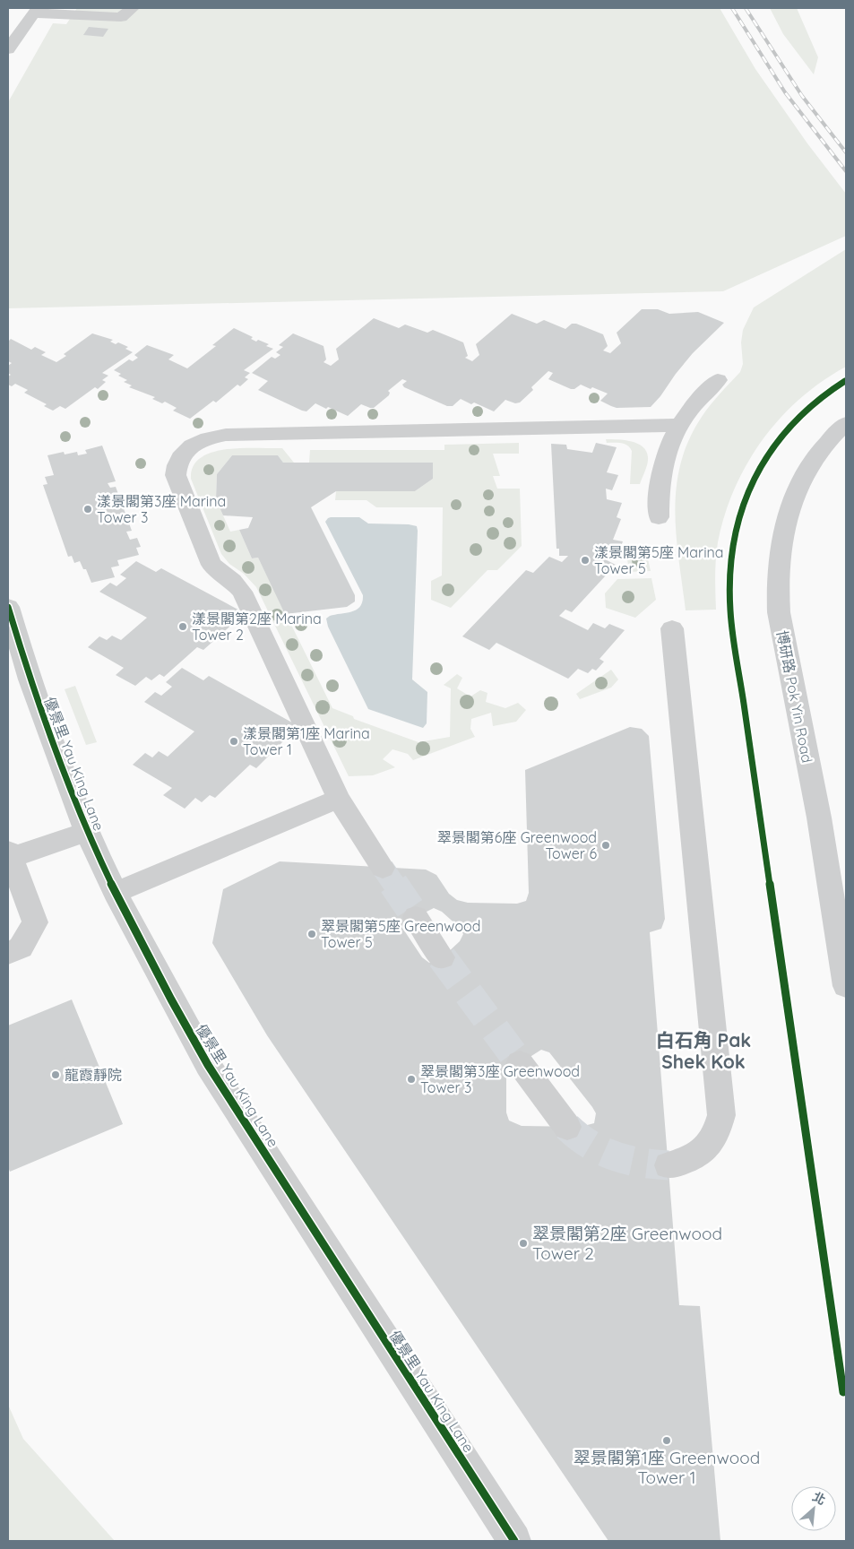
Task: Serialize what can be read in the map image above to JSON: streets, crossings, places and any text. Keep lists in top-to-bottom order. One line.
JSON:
{"streets":{"street":["博研路 Pok Yin Road","優景里 Yau King Lane"]},"districts":["白石角 Pak Shek Kok"],"places":["漾景閣第3座 Marina Tower 3","漾景閣第5座 Marina Tower 5","漾景閣第2座 Marina Tower 2","漾景閣第1座 Marina Tower 1","翠景閣第6座 Greenwood Tower 6","翠景閣第5座 Greenwood Tower 5","龍霞靜院","翠景閣第3座 Greenwood Tower 3","翠景閣第2座 Greenwood Tower 2","翠景閣第1座 Greenwood Tower 1"],"north":"top right"}
